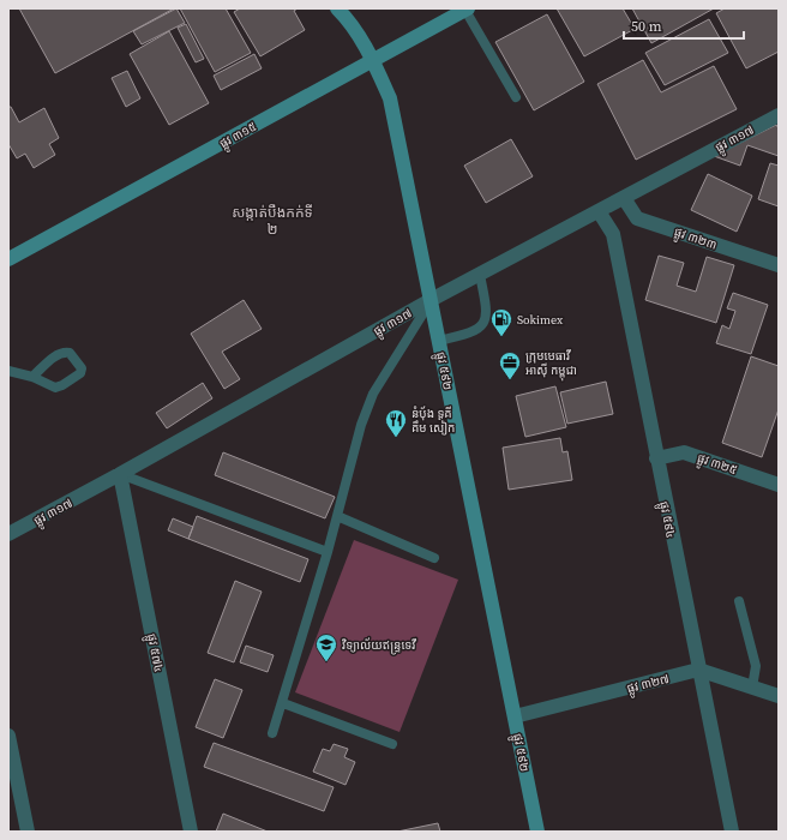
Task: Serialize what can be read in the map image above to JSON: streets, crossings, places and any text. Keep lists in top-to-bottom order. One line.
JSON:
{"streets":{"street":["ផ្លូវ ៣១៥","ផ្លូវ ៣១៧","ផ្លូវ ៣២៣","ផ្លូវ ៥៩២","ផ្លូវ ៣២៥","ផ្លូវ ៥៩៤","ផ្លូវ ៥៧៤","ផ្លូវ ៣២៧"]},"crossings":[["ផ្លូវ ៣១៥","ផ្លូវ ៥៩២"],["ផ្លូវ ៣១៧","ផ្លូវ ៣២៣"],["ផ្លូវ ៣១៧","ផ្លូវ ៥៩២"],["ផ្លូវ ៣១៧","ផ្លូវ ៥៩៤"],["ផ្លូវ ៣១៧","ផ្លូវ ៥៧៤"],["ផ្លូវ ៥៩២","ផ្លូវ ៣២៧"],["ផ្លូវ ៣២៥","ផ្លូវ ៥៩៤"],["ផ្លូវ ៥៩៤","ផ្លូវ ៣២៧"]],"districts":["សង្កាត់បឹងកក់ទី ២"],"places":{"fuel station":["Sokimex"],"office":["ក្រុមមេធាវី អាស៊ី កម្ពុជា"],"restaurant":["នំប៉័ង ទួគី គឹម សៀក"],"school or university":["វិទ្យាល័យឥន្រ្ទទេវី"]},"scale_bar":"50 m"}
